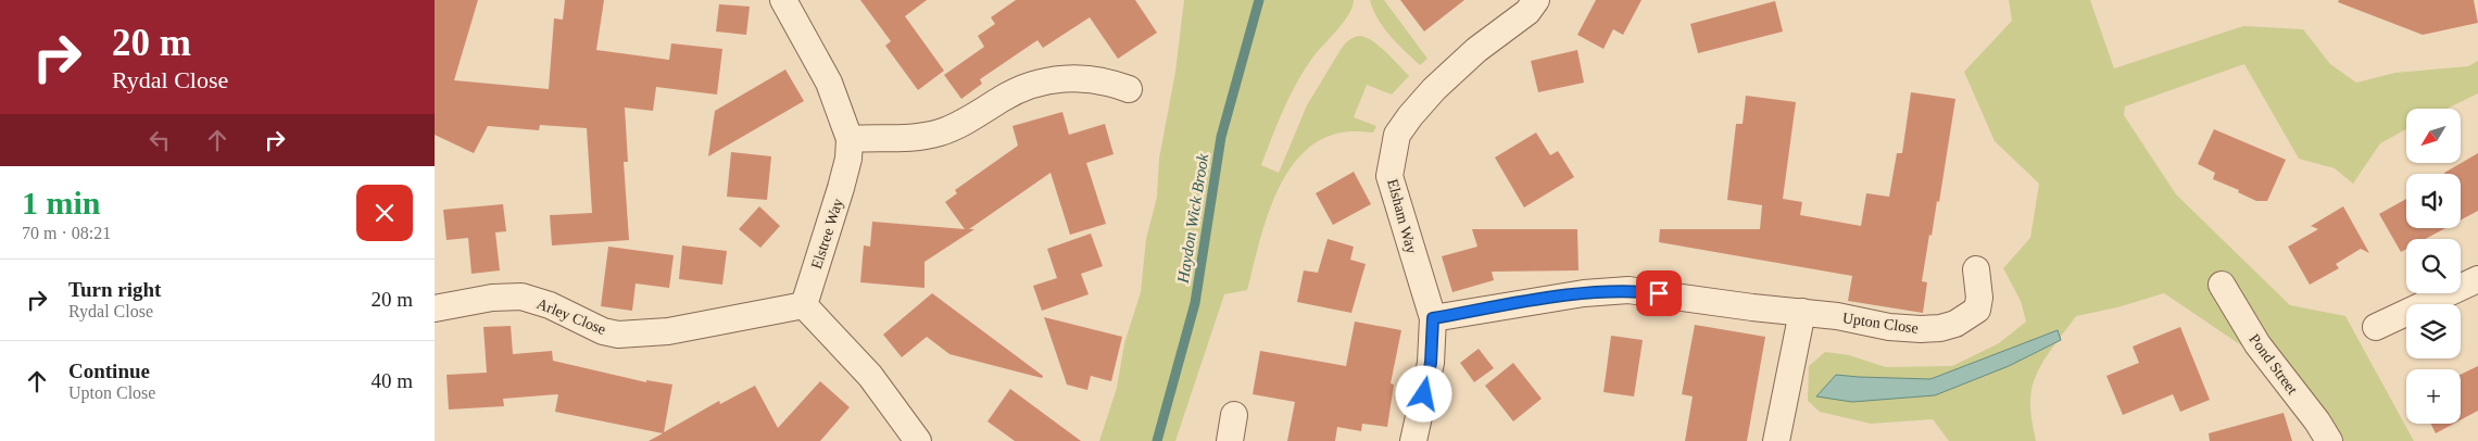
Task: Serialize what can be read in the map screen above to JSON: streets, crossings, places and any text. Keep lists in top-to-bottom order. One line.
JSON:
{"streets":{"street":["Elsham Way","Elstree Way","Arley Close","Upton Close","Pond Street"]},"crossings":[["Elsham Way","Upton Close"],["Elstree Way","Arley Close"]],"water":["Haydon Wick Brook"],"north":"bottom left","page":{"turn":["20 m","Rydal Close"],"map_buttons":"+","heading":["1 min","70 m · 08:21"],"list":[{"name":"Turn right","note":"Rydal Close","value":"20 m"},{"name":"Continue","note":"Upton Close","value":"40 m"}]}}
